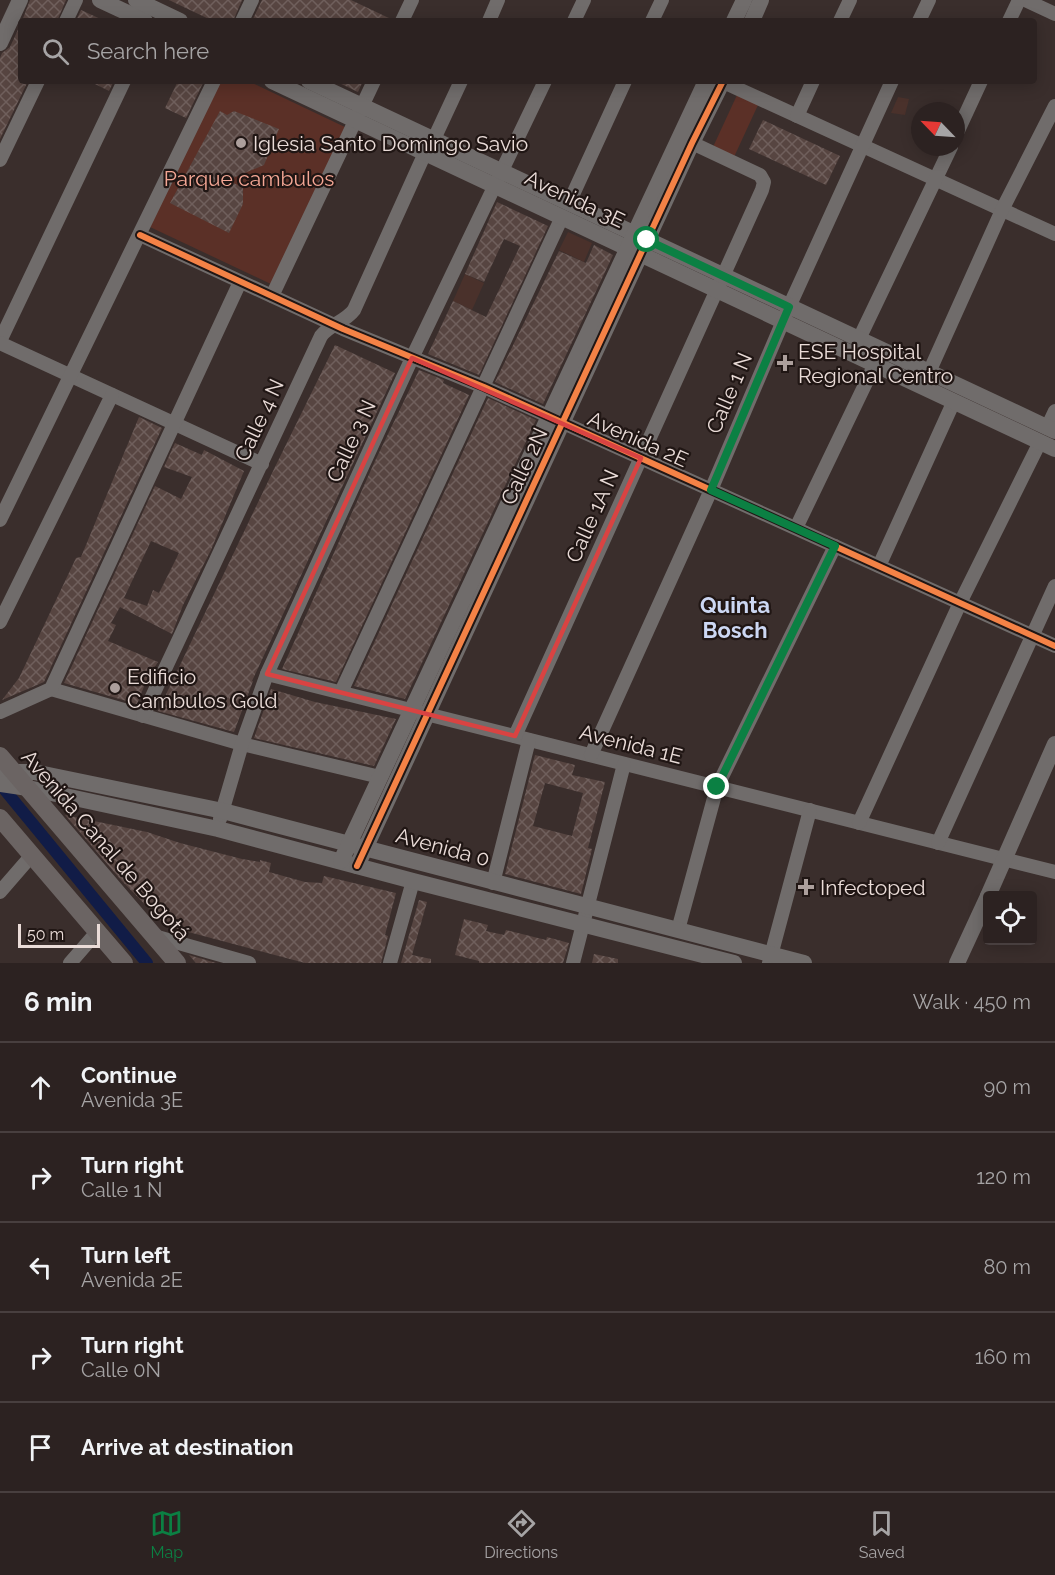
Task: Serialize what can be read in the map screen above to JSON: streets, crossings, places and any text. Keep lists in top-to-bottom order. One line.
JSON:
{"streets":{"main road":["Avenida Canal de Bogotá"],"street":["Avenida 3E","Calle 1 N","Calle 4 N","Avenida 2E","Calle 3 N","Calle 2N","Calle 1A N","Avenida 1E","Avenida 0"]},"crossings":[["Avenida 3E","Calle 1 N"],["Avenida 3E","Calle 4 N"],["Avenida 3E","Calle 3 N"],["Avenida 3E","Calle 2N"],["Avenida 3E","Calle 1A N"],["Calle 1 N","Avenida 2E"],["Calle 1 N","Avenida 1E"],["Calle 4 N","Avenida 2E"],["Avenida 2E","Calle 3 N"],["Avenida 2E","Calle 2N"],["Avenida 2E","Calle 1A N"],["Calle 3 N","Avenida 1E"],["Calle 3 N","Avenida 0"],["Calle 2N","Calle 1A N"],["Calle 2N","Avenida 1E"],["Calle 2N","Avenida 0"],["Calle 1A N","Avenida 1E"],["Avenida Canal de Bogotá","Avenida 0"]],"districts":["Quinta Bosch"],"parks":["Parque cambulos"],"places":{"other":["Iglesia Santo Domingo Savio","Edificio Cambulos Gold"],"health":["ESE Hospital Regional Centro","Infectoped"]},"scale_bar":"50 m","north":"top left","page":{"search":"Search here","scale":"50 m","heading":["6 min","Walk · 450 m"],"list":[["Continue","Avenida 3E","90 m"],["Turn right","Calle 1 N","120 m"],["Turn left","Avenida 2E","80 m"],["Turn right","Calle 0N","160 m"],"Arrive at destination"],"nav":["Map","Directions","Saved"]}}
